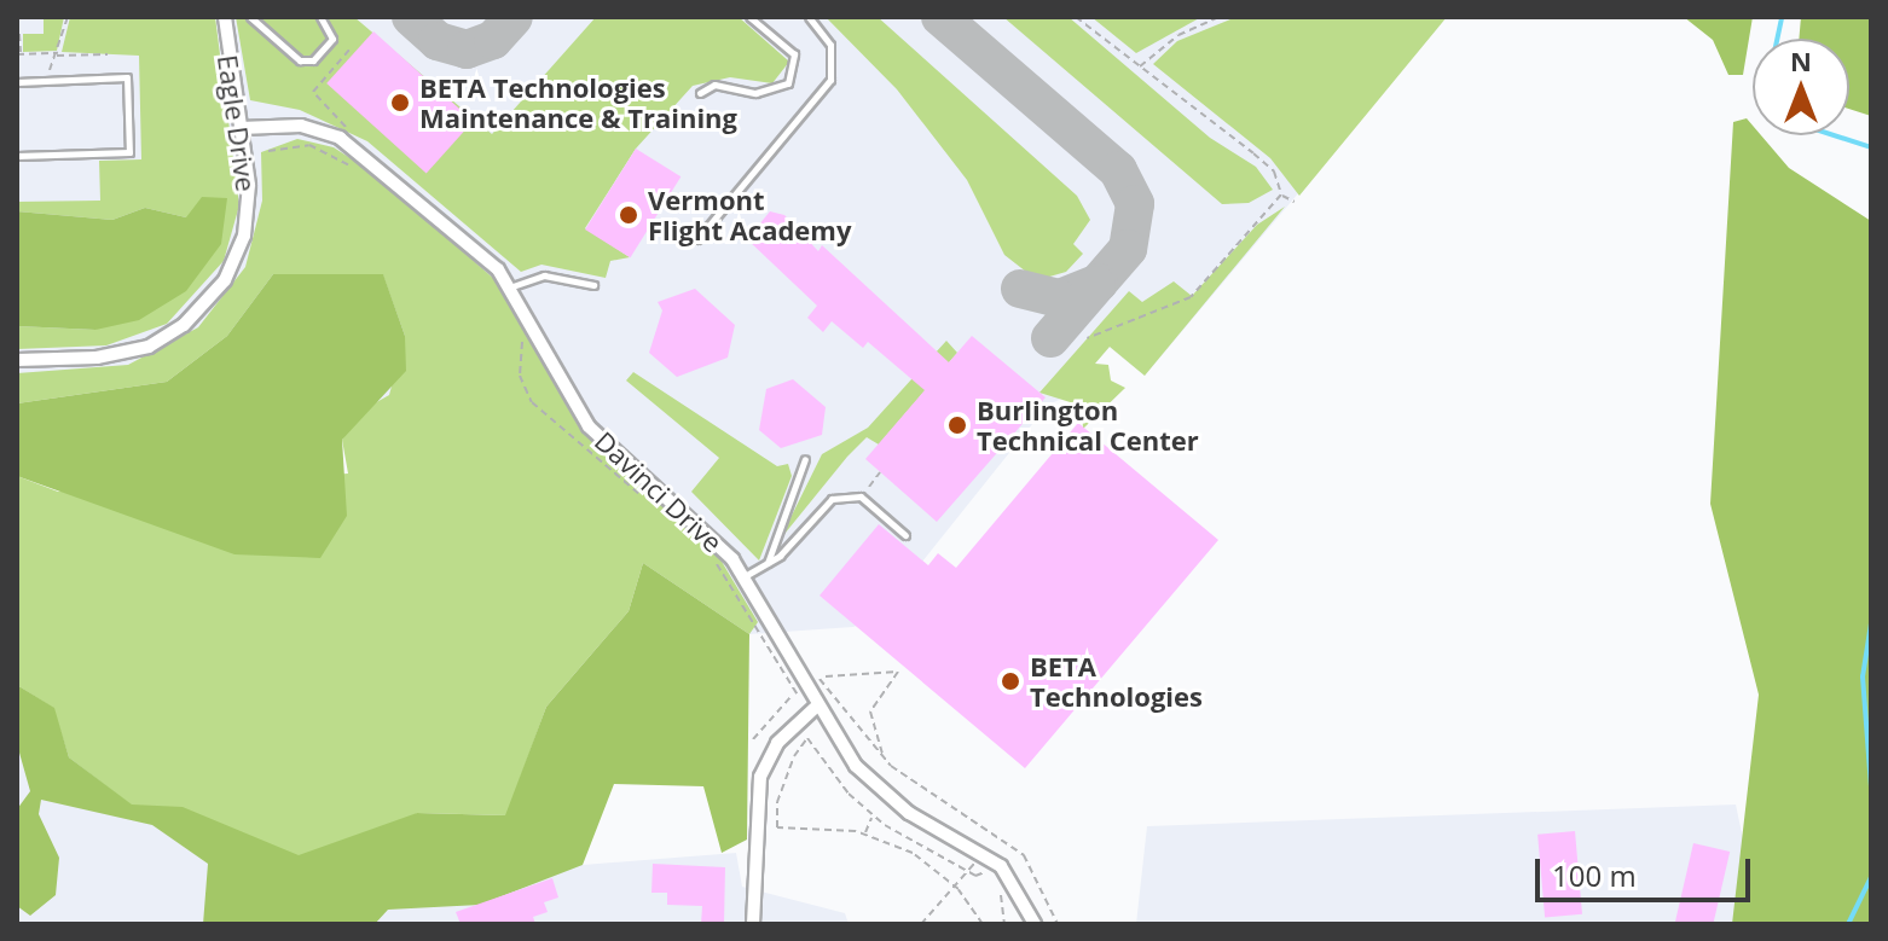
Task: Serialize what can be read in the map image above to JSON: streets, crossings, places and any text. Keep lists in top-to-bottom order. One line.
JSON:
{"streets":{"street":["Eagle Drive","Davinci Drive"]},"crossings":[["Eagle Drive","Davinci Drive"]],"places":["BETA Technologies Maintenance & Training","Vermont Flight Academy","Burlington Technical Center","BETA Technologies"],"scale_bar":"100 m","north":"top"}
